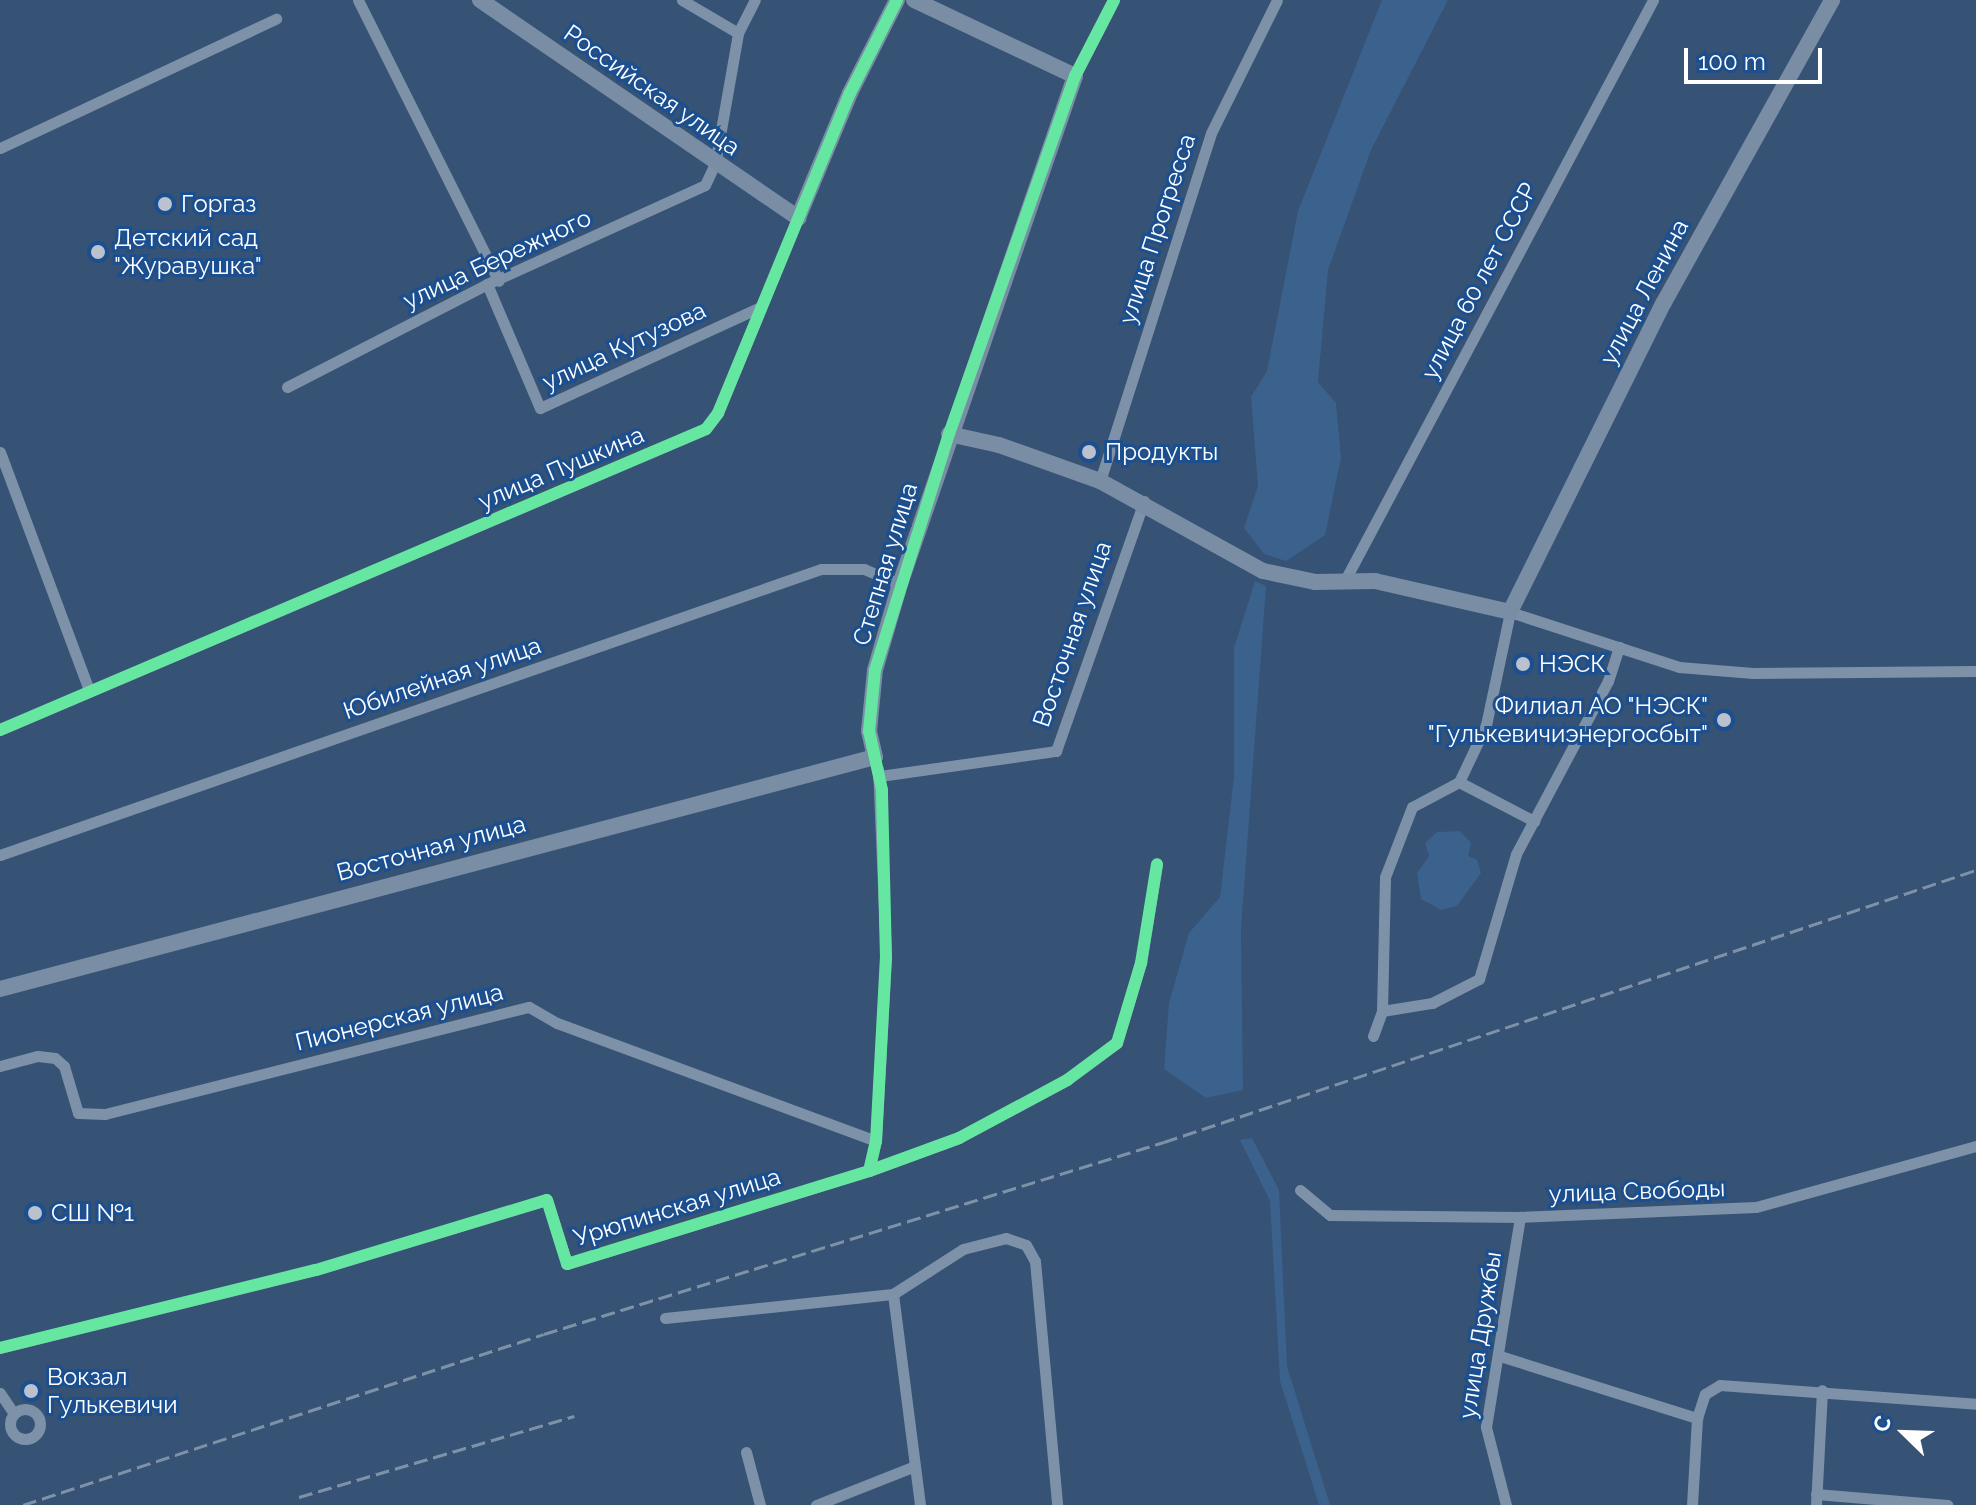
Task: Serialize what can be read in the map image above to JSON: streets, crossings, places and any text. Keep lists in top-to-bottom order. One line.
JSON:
{"streets":{"street":["Российская улица","улица Прогресса","улица Бережного","улица 60 лет СССР","улица Ленина","улица Кутузова","улица Пушкина","Степная улица","Восточная улица","Юбилейная улица","Пионерская улица","улица Свободы","Урюпинская улица","улица Дружбы"]},"crossings":[["Российская улица","улица Бережного"],["Российская улица","улица Пушкина"],["улица Бережного","улица Кутузова"],["улица Кутузова","улица Пушкина"],["Степная улица","Восточная улица"],["Степная улица","Юбилейная улица"],["Степная улица","Пионерская улица"],["Степная улица","Урюпинская улица"],["улица Свободы","улица Дружбы"]],"places":["Горгаз","Детский сад \"Журавушка\"","Продукты","НЭСК","Филиал АО \"НЭСК\" \"Гулькевичиэнергосбыт\"","СШ №1","Вокзал Гулькевичи"],"scale_bar":"100 m","north":"top left"}
